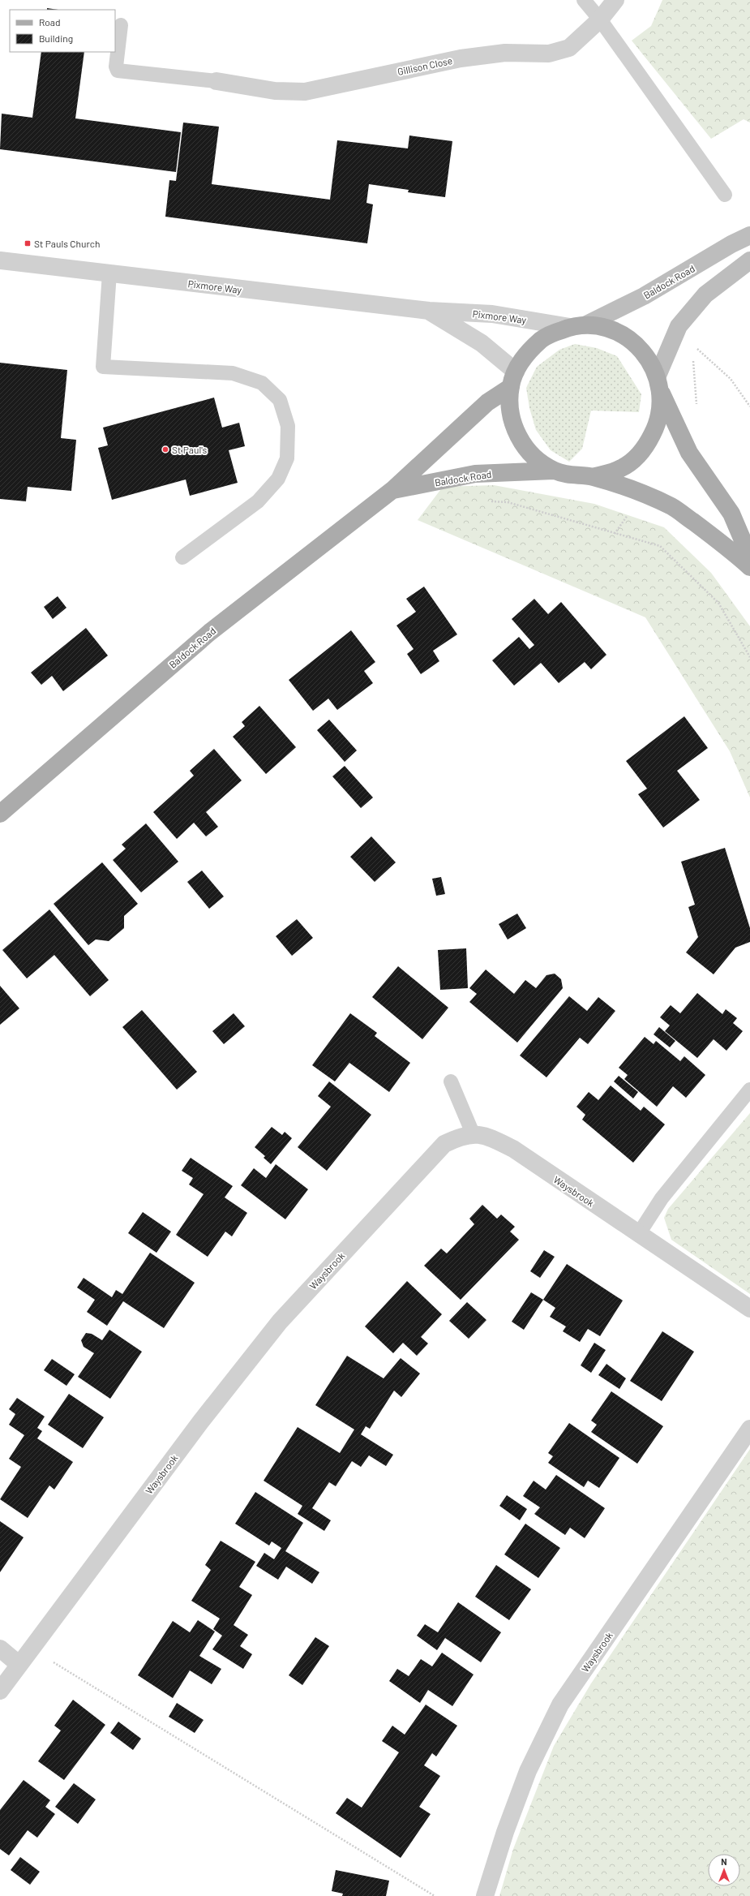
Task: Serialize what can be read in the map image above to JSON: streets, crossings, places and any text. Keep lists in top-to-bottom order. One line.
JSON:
{"streets":{"main road":["Baldock Road"],"street":["Gillison Close","Pixmore Way","Waysbrook"]},"crossings":[["Baldock Road","Pixmore Way"]],"places":{"transit":["St Pauls Church"],"other":["St Paul's"]},"legend":["Road","Building"],"north":"top"}
